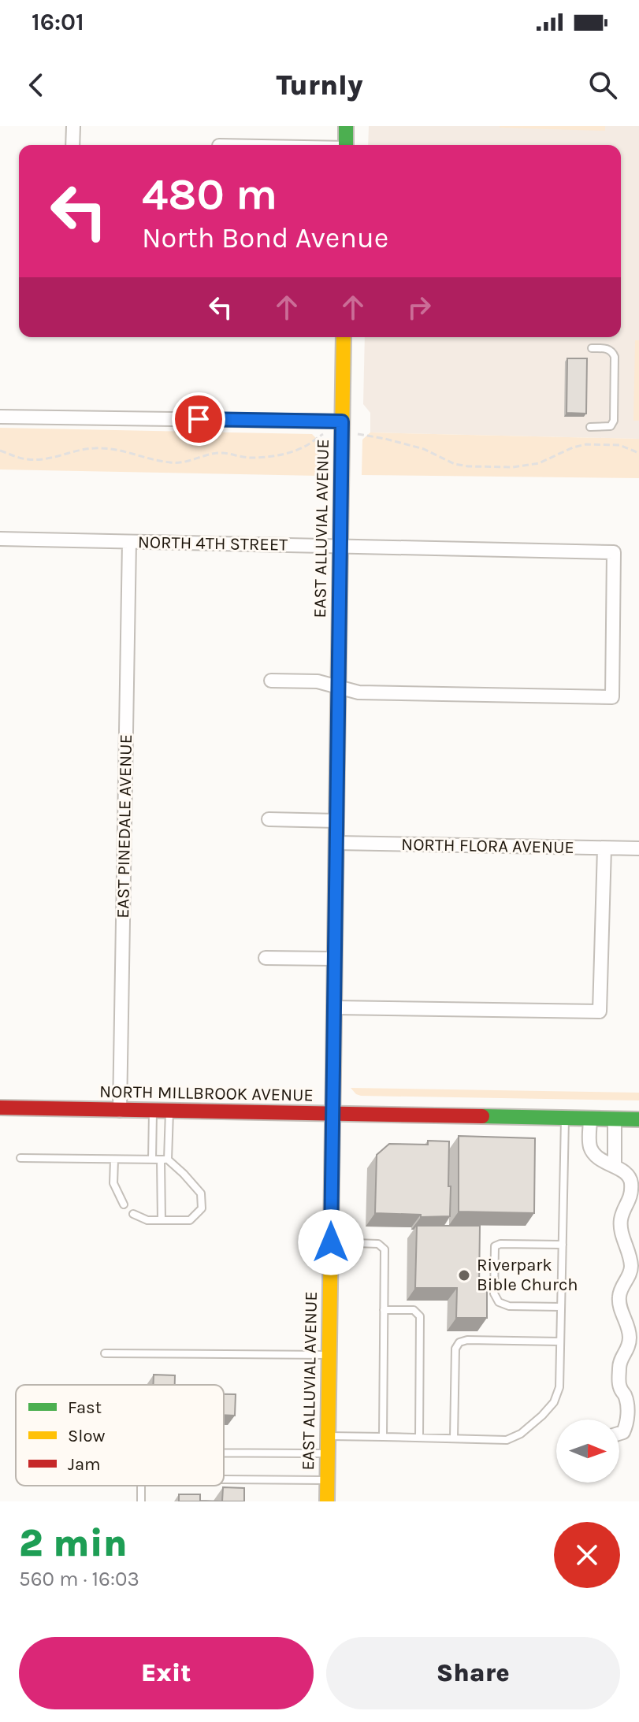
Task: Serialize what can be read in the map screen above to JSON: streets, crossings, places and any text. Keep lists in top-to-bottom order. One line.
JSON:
{"streets":{"main road":["EAST ALLUVIAL AVENUE","NORTH MILLBROOK AVENUE"],"street":["NORTH 4TH STREET","EAST PINEDALE AVENUE","NORTH FLORA AVENUE"]},"crossings":[["EAST ALLUVIAL AVENUE","NORTH 4TH STREET"],["EAST ALLUVIAL AVENUE","NORTH FLORA AVENUE"],["EAST ALLUVIAL AVENUE","NORTH MILLBROOK AVENUE"],["NORTH 4TH STREET","EAST PINEDALE AVENUE"],["EAST PINEDALE AVENUE","NORTH MILLBROOK AVENUE"]],"places":["Riverpark Bible Church"],"legend":["Fast","Slow","Jam"],"north":"right","page":{"status":"16:01","header":"Turnly","turn":["480 m","North Bond Avenue"],"heading":["2 min","560 m · 16:03"],"buttons":["Exit","Share"]}}
